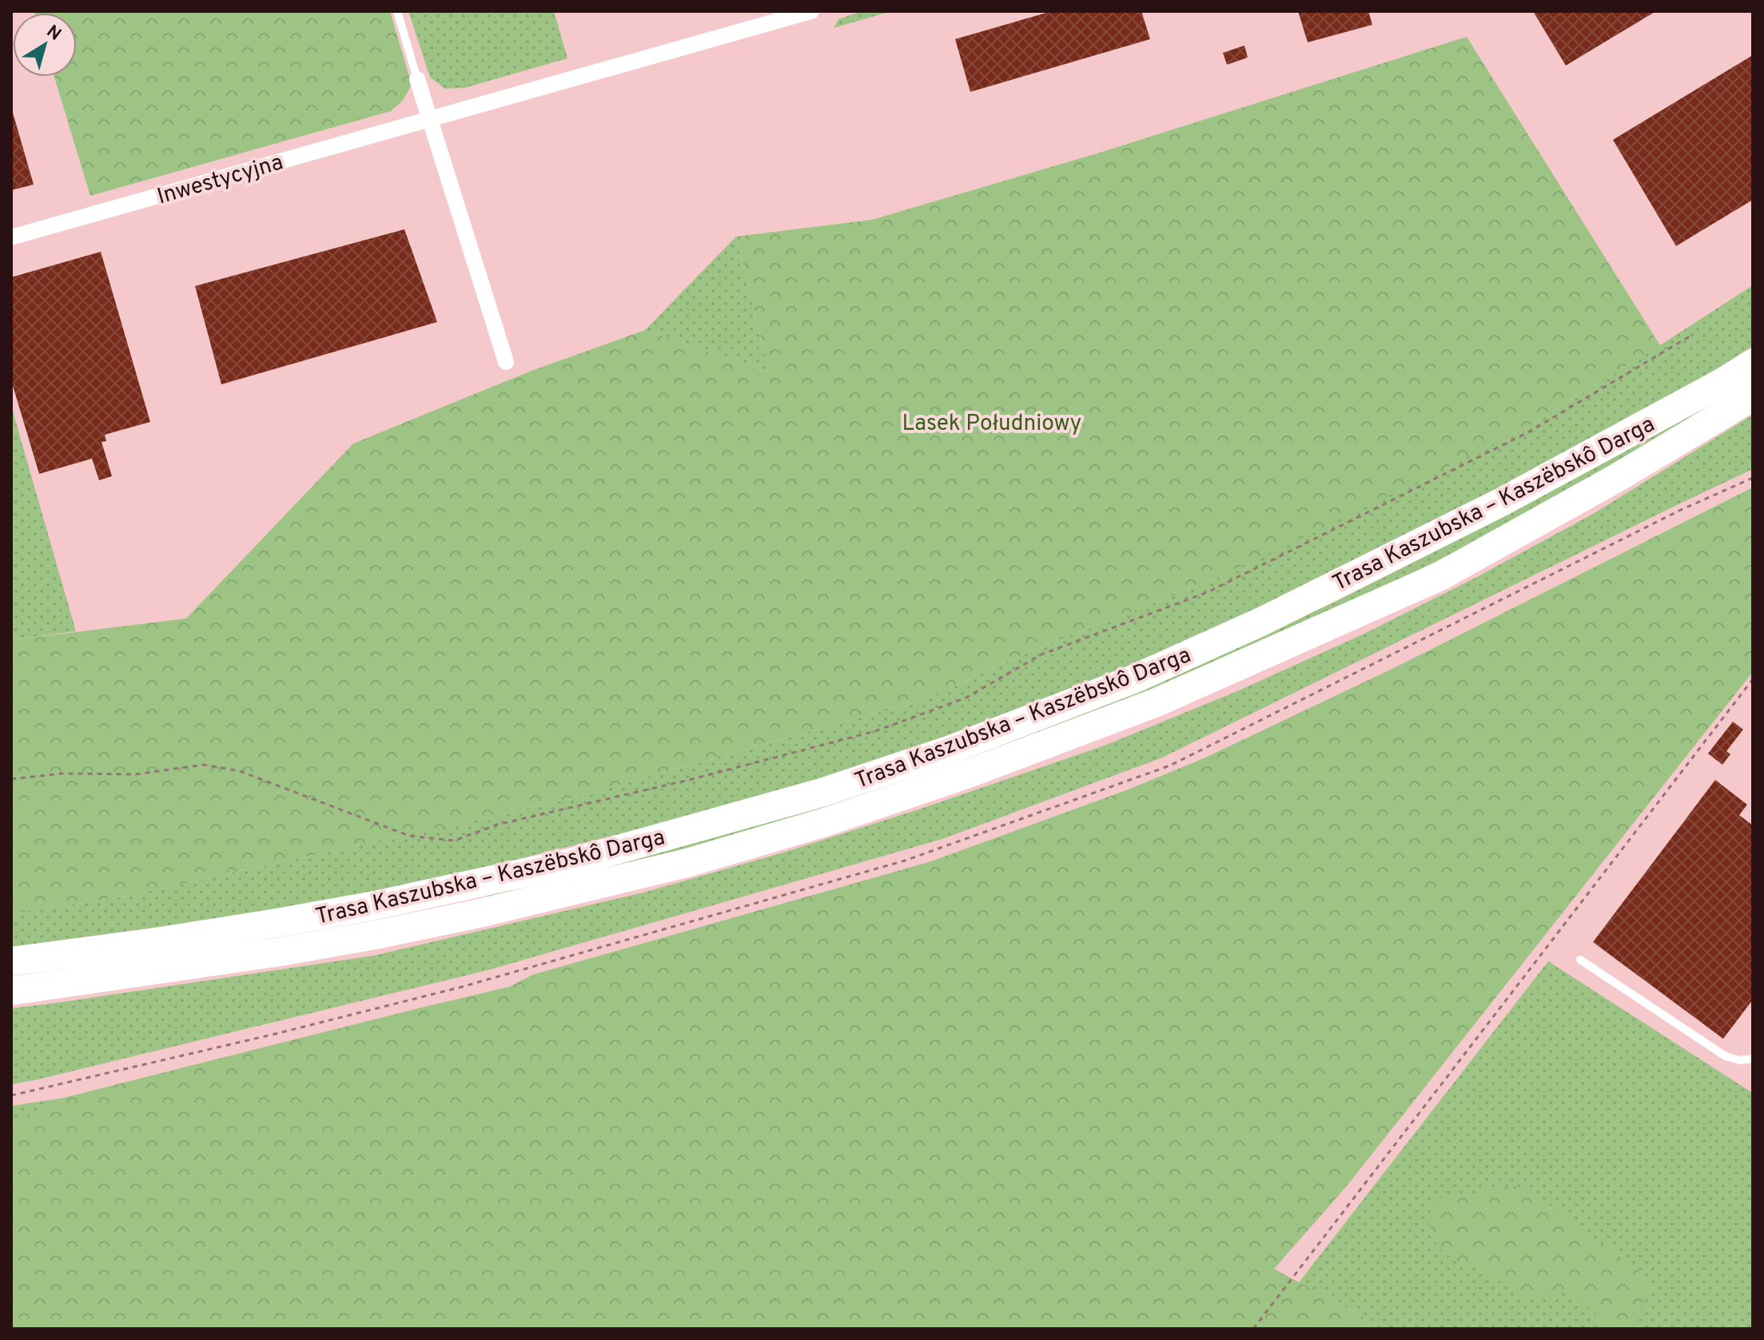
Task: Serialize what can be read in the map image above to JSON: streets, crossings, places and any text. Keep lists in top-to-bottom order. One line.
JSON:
{"streets":{"highway":["Trasa Kaszubska – Kaszëbskô Darga"],"street":["Inwestycyjna"]},"parks":["Lasek Południowy"],"north":"top right"}
